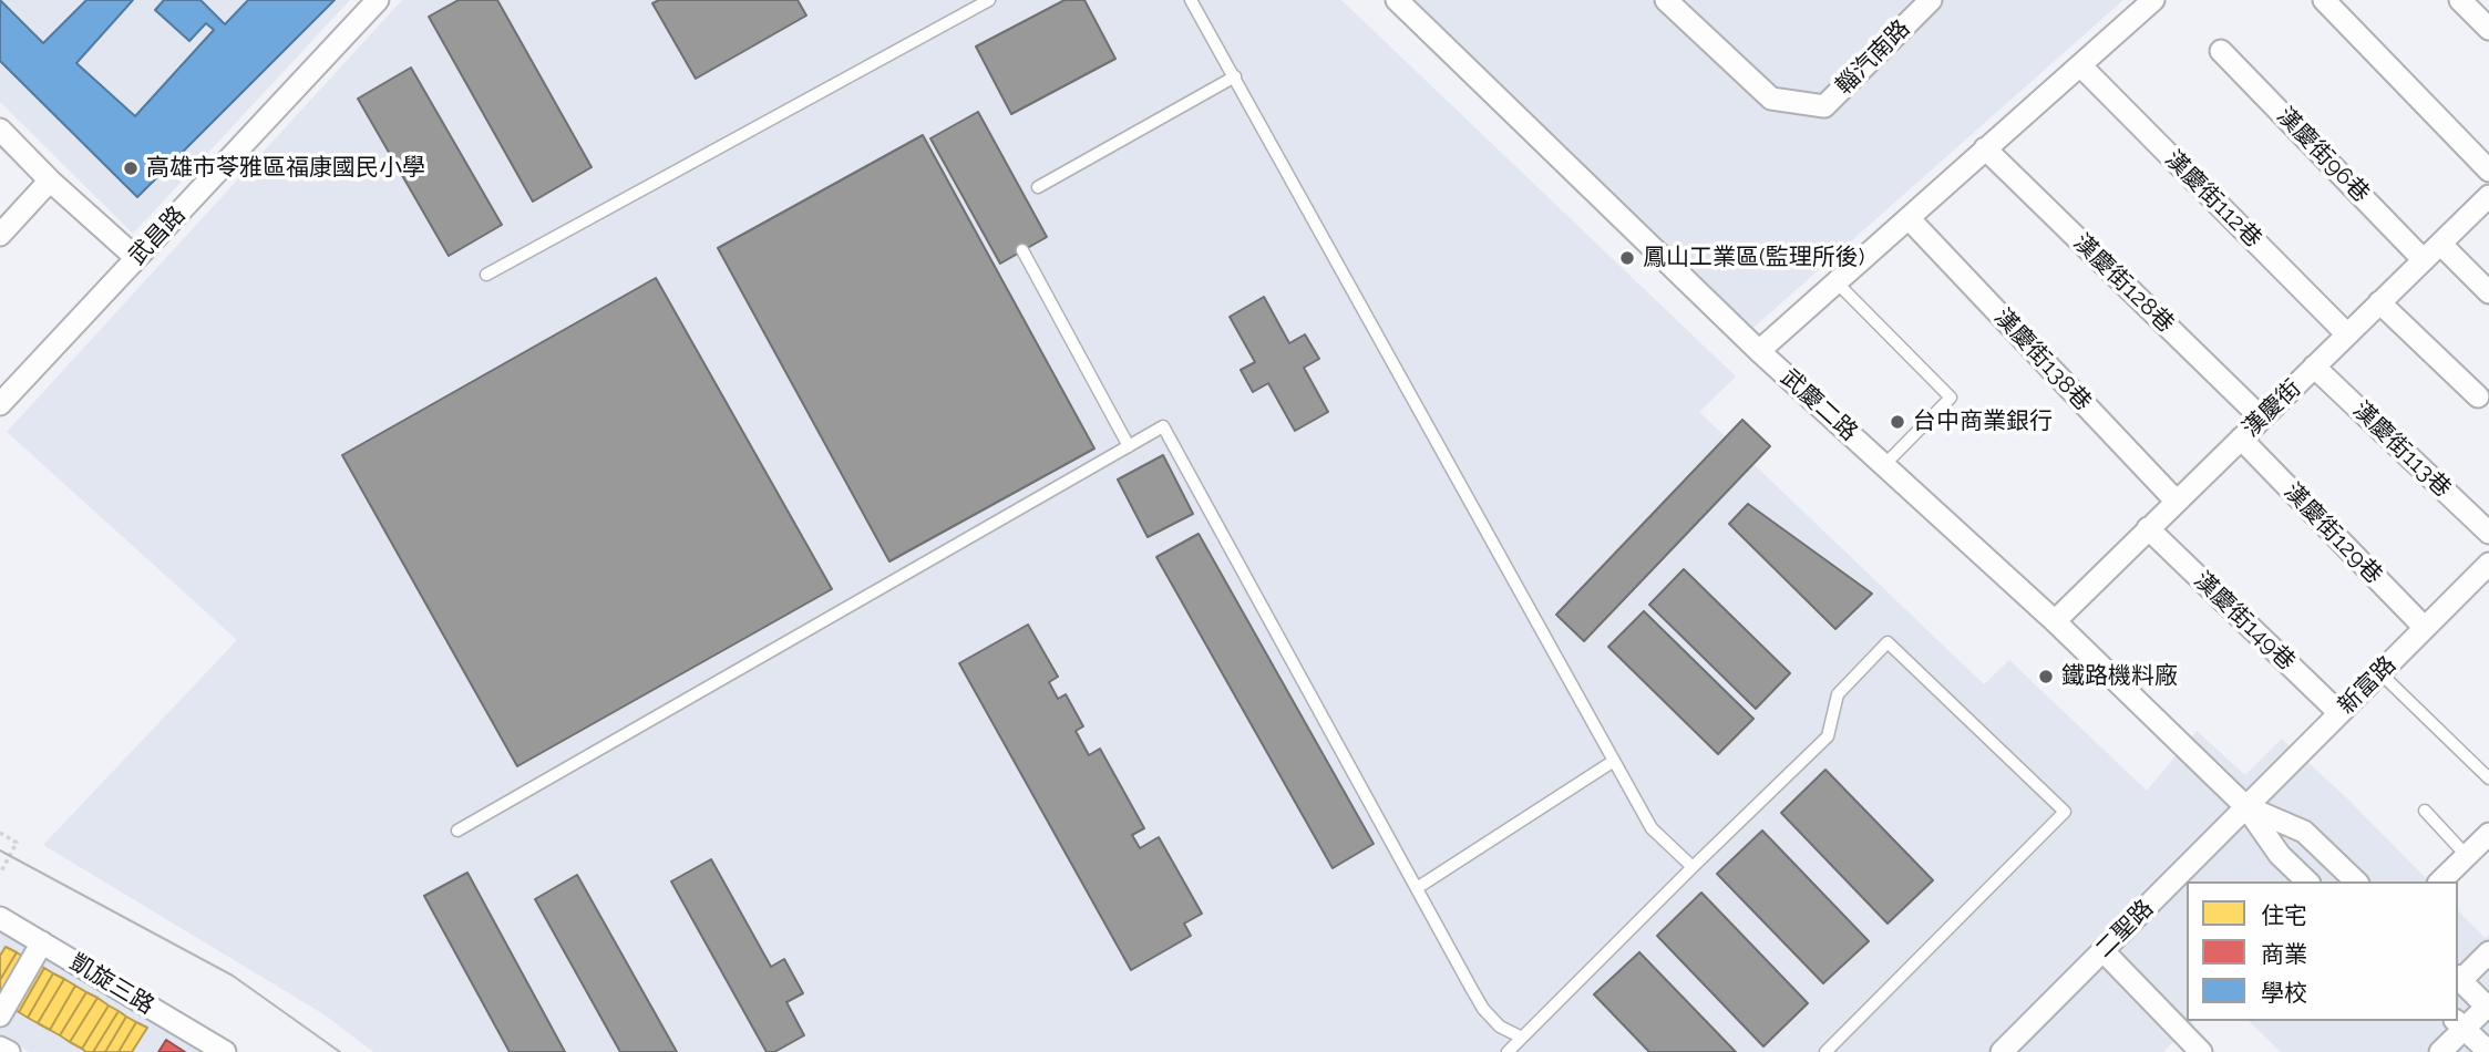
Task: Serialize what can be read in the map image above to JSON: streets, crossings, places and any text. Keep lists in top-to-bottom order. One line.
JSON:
{"streets":{"street":["輜汽南路","漢慶街96巷","漢慶街112巷","武昌路","漢慶街128巷","漢慶街138巷","武慶二路","漢慶街","漢慶街113巷","漢慶街129巷","漢慶街149巷","新富路","二聖路","凱旋三路"]},"crossings":[["漢慶街96巷","漢慶街"],["漢慶街112巷","漢慶街"],["漢慶街128巷","漢慶街"],["漢慶街138巷","漢慶街"],["武慶二路","漢慶街"],["武慶二路","新富路"],["武慶二路","二聖路"],["漢慶街","漢慶街113巷"],["漢慶街","漢慶街129巷"],["漢慶街","漢慶街149巷"],["漢慶街129巷","新富路"],["漢慶街149巷","新富路"],["新富路","二聖路"]],"places":["高雄市苓雅區福康國民小學","鳳山工業區(監理所後)","台中商業銀行","鐵路機料廠"],"legend":["住宅","商業","學校"]}
